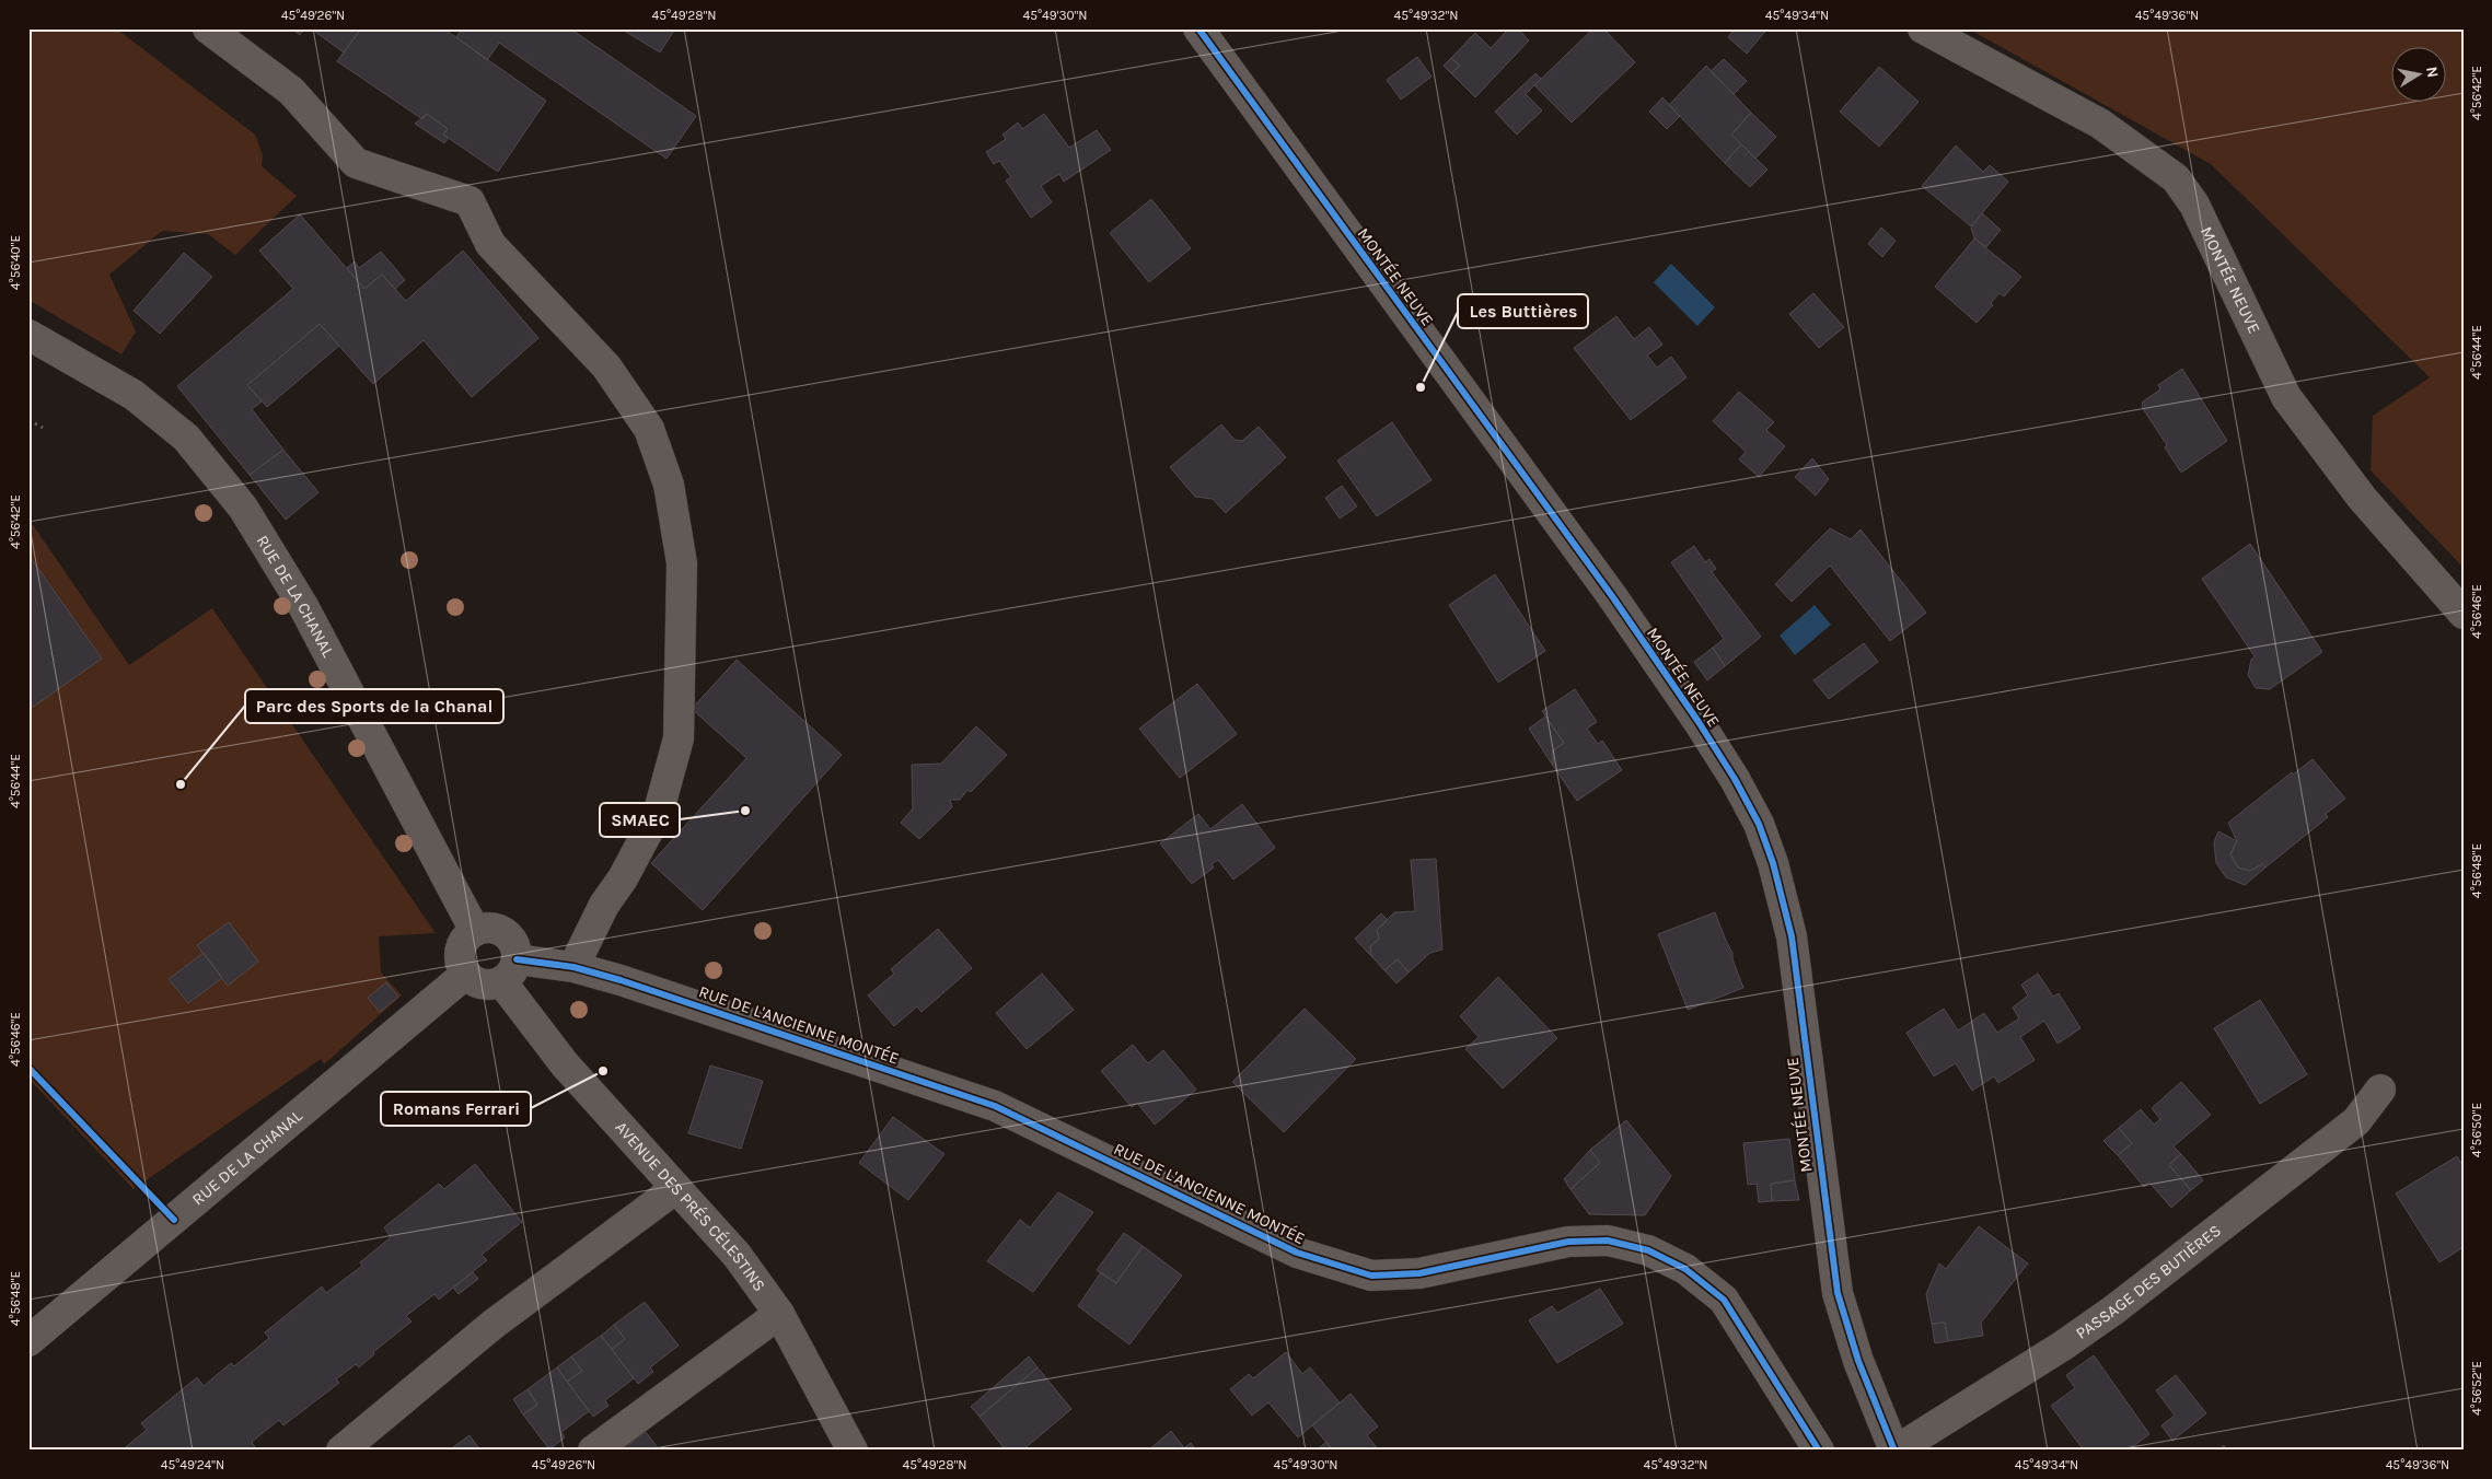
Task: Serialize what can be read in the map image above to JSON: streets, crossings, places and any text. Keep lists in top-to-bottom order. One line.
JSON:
{"streets":{"street":["MONTÉE NEUVE","RUE DE LA CHANAL","RUE DE L'ANCIENNE MONTÉE","AVENUE DES PRÉS CÉLESTINS","PASSAGE DES BUTIÈRES"]},"crossings":[["MONTÉE NEUVE","PASSAGE DES BUTIÈRES"],["RUE DE LA CHANAL","RUE DE L'ANCIENNE MONTÉE"],["RUE DE LA CHANAL","AVENUE DES PRÉS CÉLESTINS"],["RUE DE L'ANCIENNE MONTÉE","AVENUE DES PRÉS CÉLESTINS"]],"places":["Les Buttières","Parc des Sports de la Chanal","SMAEC","Romans Ferrari"],"north":"right","coordinates":["45°49'26\"N","45°49'28\"N","45°49'30\"N","45°49'32\"N","45°49'34\"N","45°49'36\"N","4°56'42\"E","4°56'40\"E","4°56'44\"E","4°56'46\"E","4°56'48\"E","4°56'50\"E","4°56'52\"E","45°49'24\"N"]}
